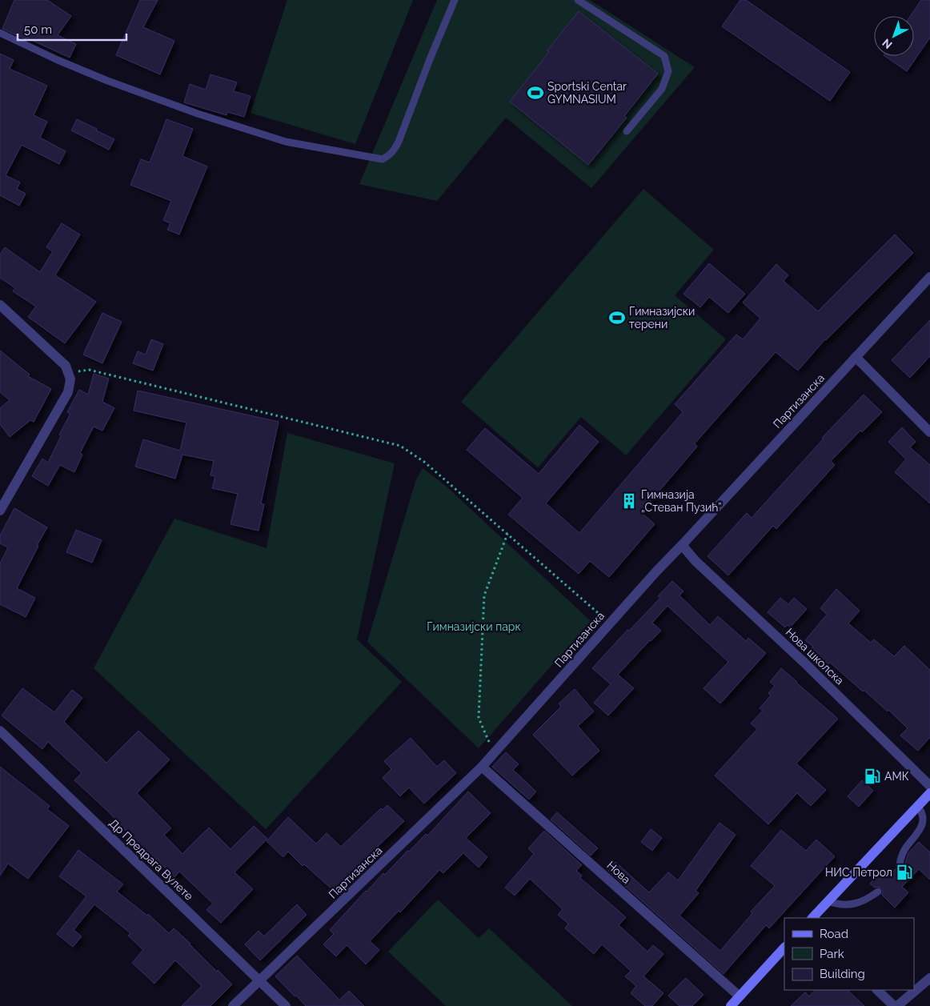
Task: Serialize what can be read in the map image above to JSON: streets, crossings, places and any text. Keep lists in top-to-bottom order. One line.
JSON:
{"streets":{"street":["Партизанска","Нова школска","Др Предрага Вулете","Нова"]},"crossings":[["Партизанска","Нова школска"],["Партизанска","Др Предрага Вулете"],["Партизанска","Нова"]],"parks":["Гимназијски парк"],"places":{"sports":["Sportski Centar GYMNASIUM","Гимназијски терени"],"building":["Гимназија „Стеван Пузић”"],"fuel station":["АМК","НИС Петрол"]},"legend":["Road","Park","Building"],"scale_bar":"50 m","north":"bottom left"}
